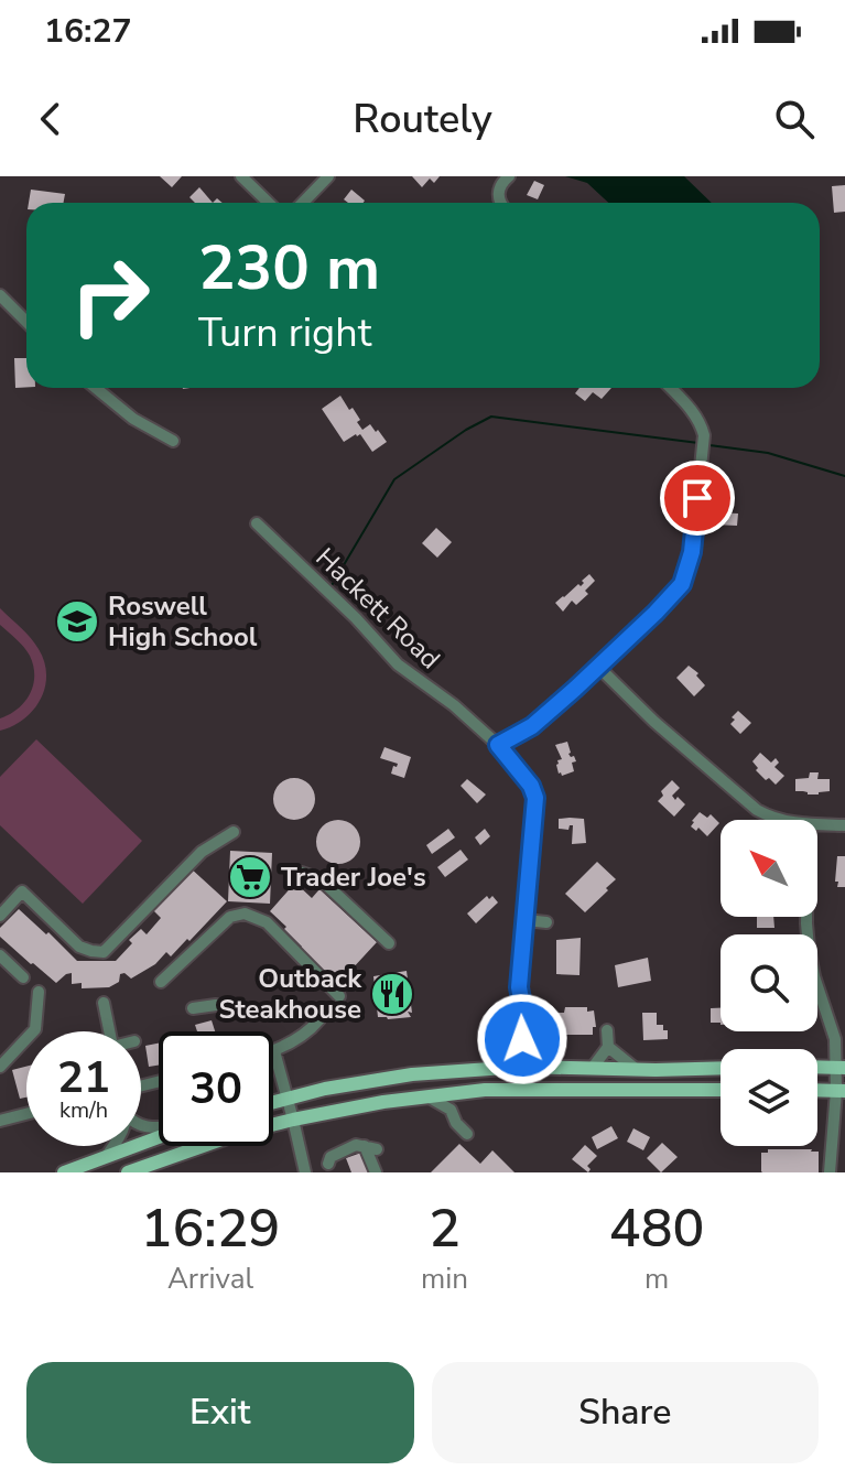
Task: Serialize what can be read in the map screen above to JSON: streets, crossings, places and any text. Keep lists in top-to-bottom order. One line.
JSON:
{"streets":{"street":["Hackett Road"]},"places":{"school or university":["Roswell High School"],"supermarket":["Trader Joe's"],"restaurant":["Outback Steakhouse"]},"north":"top left","page":{"status":"16:27","header":"Routely","turn":["230 m","Turn right"],"speed":"21 km/h","limit":"30","eta":["16:29","Arrival","2","min","480","m"],"buttons":["Exit","Share"]}}
